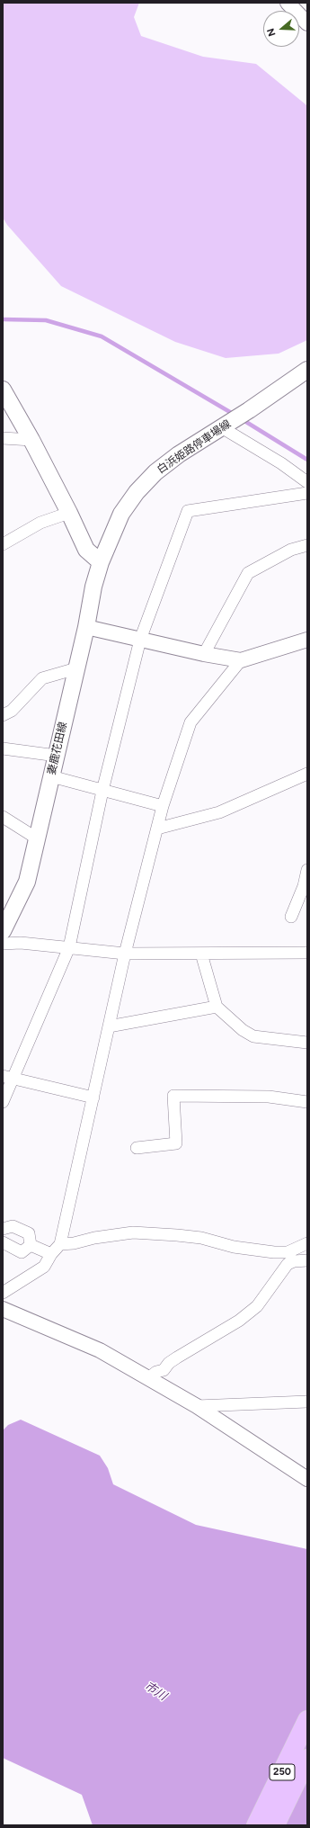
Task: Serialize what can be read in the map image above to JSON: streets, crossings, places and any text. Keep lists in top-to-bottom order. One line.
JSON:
{"streets":{"highway":["250"],"main road":["白浜姫路停車場線","妻鹿花田線"]},"crossings":[["白浜姫路停車場線","妻鹿花田線"]],"water":["市川"],"north":"left"}
